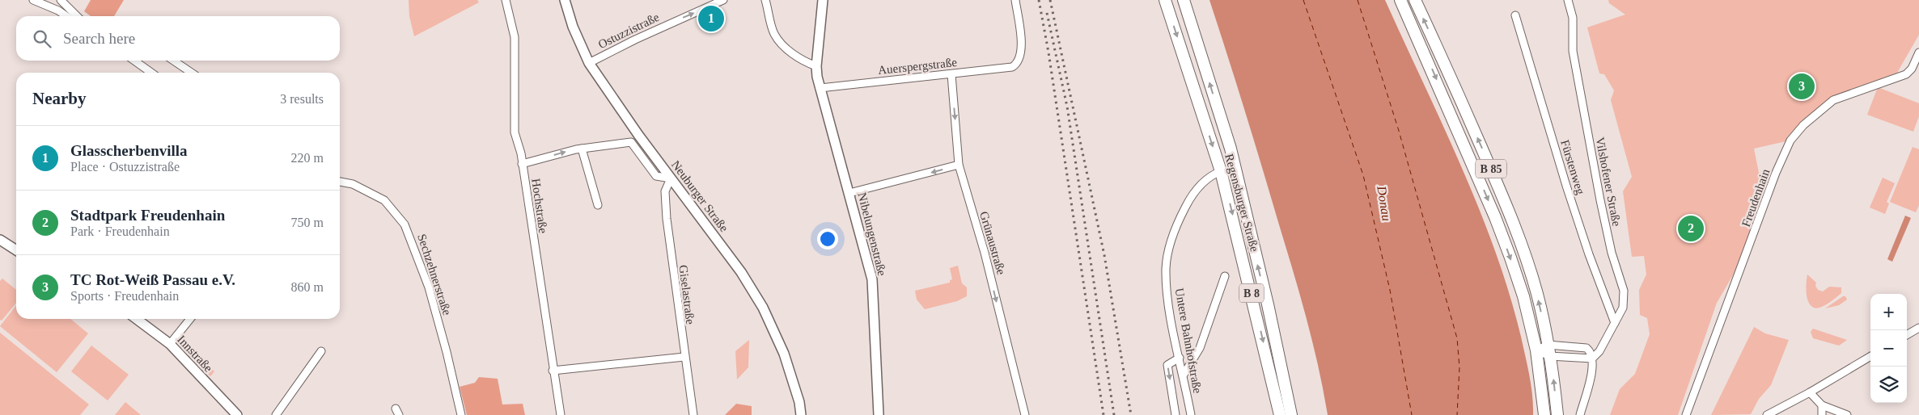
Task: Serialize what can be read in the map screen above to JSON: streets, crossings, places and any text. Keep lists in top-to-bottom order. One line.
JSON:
{"streets":{"main road":["B 85","Regensburger Straße","B 8"],"street":["Ostuzzistraße","Auerspergstraße","Fürstenweg","Vilshofener Straße","Neuburger Straße","Freudenhain","Hochstraße","Nibelungenstraße","Grünaustraße","Sechzehnerstraße","Giselastraße","Untere Bahnhofstraße","Innstraße"]},"crossings":[["Ostuzzistraße","Neuburger Straße"],["Auerspergstraße","Nibelungenstraße"],["Auerspergstraße","Grünaustraße"],["Fürstenweg","Vilshofener Straße"],["Neuburger Straße","Giselastraße"],["Regensburger Straße","Untere Bahnhofstraße"]],"one_way":["Ostuzzistraße","Grünaustraße"],"water":["Donau"],"page":{"pins":["1","3","2"],"search":"Search here","heading":["Nearby","3 results"],"list":[{"mark":"1","name":"Glasscherbenvilla","note":"Place · Ostuzzistraße","value":"220 m"},{"mark":"2","name":"Stadtpark Freudenhain","note":"Park · Freudenhain","value":"750 m"},{"mark":"3","name":"TC Rot-Weiß Passau e.V.","note":"Sports · Freudenhain","value":"860 m"}],"map_buttons":["+","−"]}}
